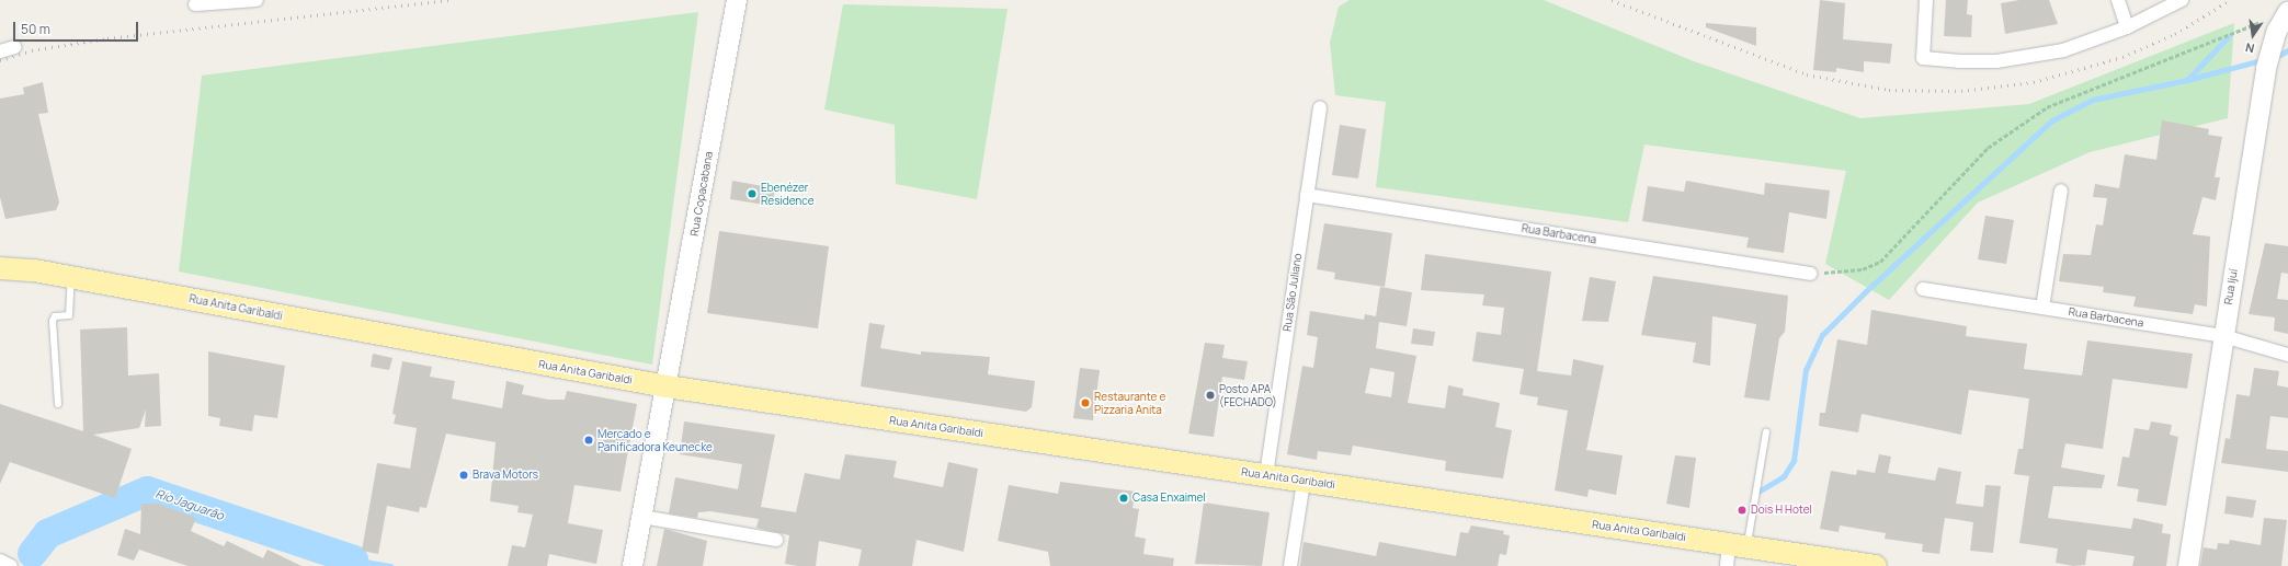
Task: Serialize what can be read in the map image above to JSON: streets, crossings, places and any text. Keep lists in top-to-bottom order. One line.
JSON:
{"streets":{"main road":["Rua Copacabana","Rua Ijuí","Rua Anita Garibaldi"],"street":["Rua Barbacena","Rua São Juliano"]},"crossings":[["Rua Copacabana","Rua Anita Garibaldi"],["Rua Barbacena","Rua Ijuí"],["Rua Barbacena","Rua São Juliano"],["Rua São Juliano","Rua Anita Garibaldi"]],"water":["Rio Jaguarão"],"places":["Ebenézer Residence","Posto APA (FECHADO)","Restaurante e Pizzaria Anita","Mercado e Panificadora Keunecke","Brava Motors","Casa Enxaimel","Dois H Hotel"],"scale_bar":"50 m","north":"bottom"}
